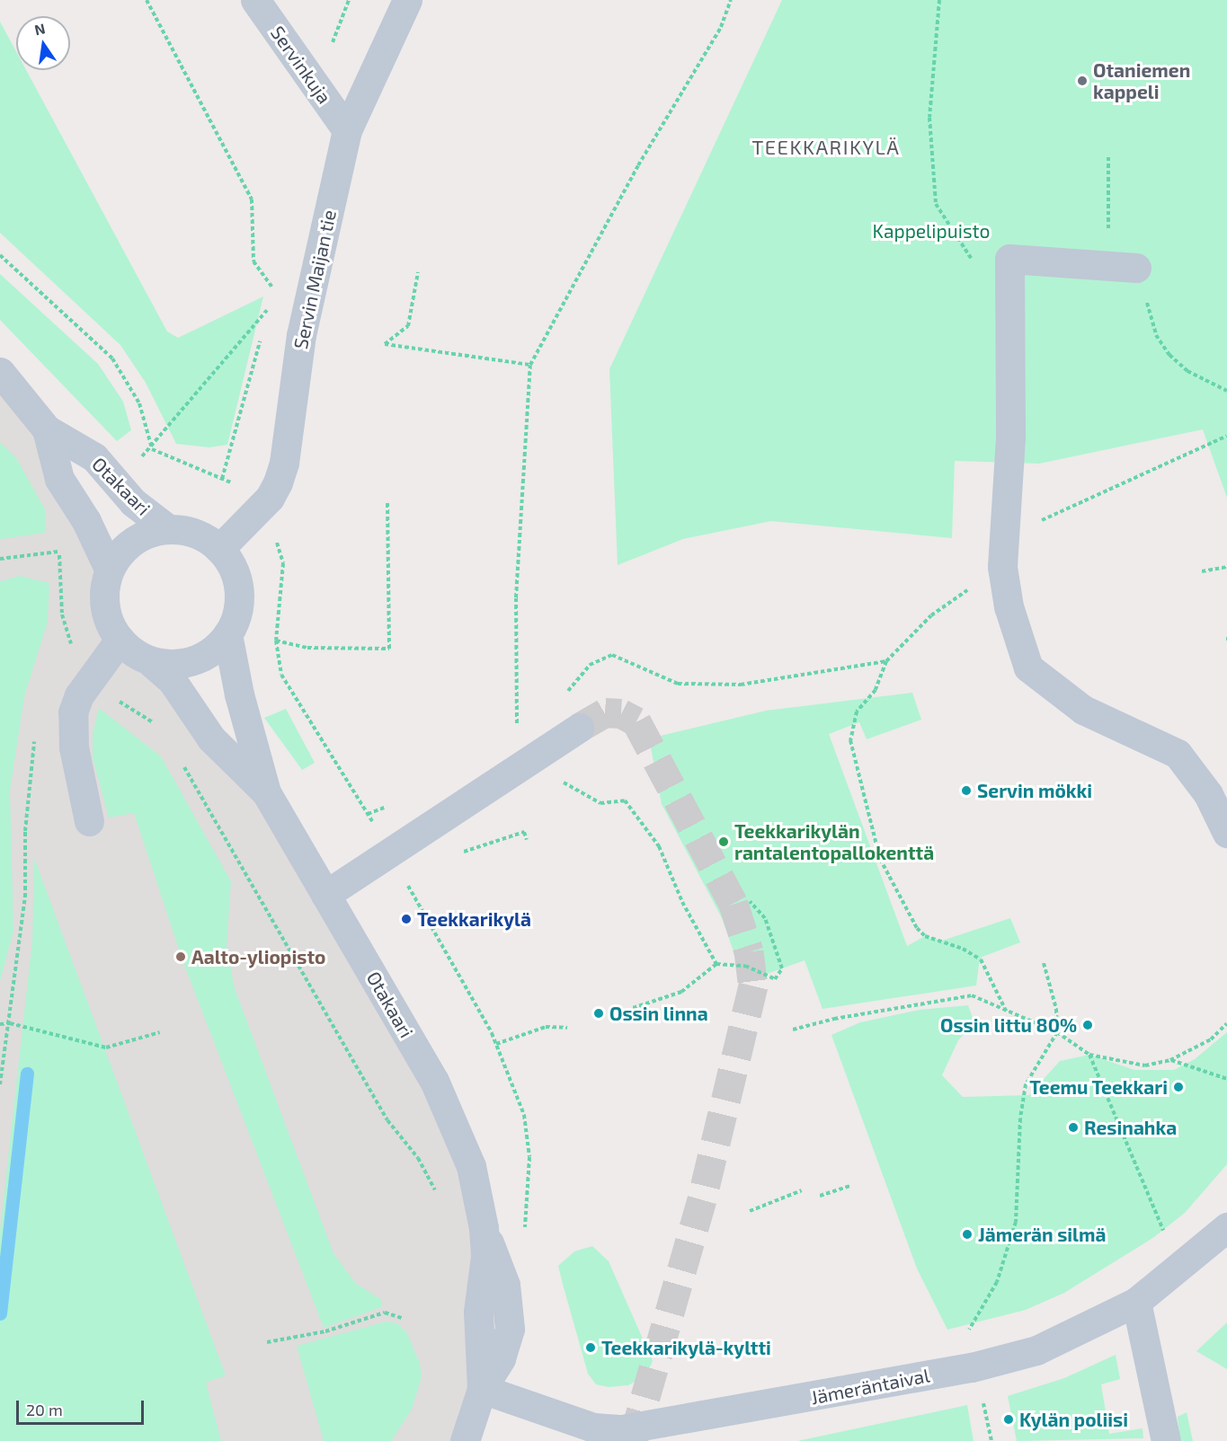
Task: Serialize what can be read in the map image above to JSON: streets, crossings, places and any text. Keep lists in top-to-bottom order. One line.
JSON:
{"streets":{"street":["Servinkuja","Servin Maijan tie","Otakaari","Jämeräntaival"]},"crossings":[["Servinkuja","Servin Maijan tie"],["Servin Maijan tie","Otakaari"],["Otakaari","Jämeräntaival"]],"districts":["TEEKKARIKYLÄ"],"parks":["Kappelipuisto"],"places":["Otaniemen kappeli","Servin mökki","Teekkarikylän rantalentopallokenttä","Teekkarikylä","Aalto-yliopisto","Ossin linna","Ossin littu 80%","Teemu Teekkari","Resinahka","Jämerän silmä","Teekkarikylä-kyltti","Kylän poliisi"],"scale_bar":"20 m","north":"top"}
